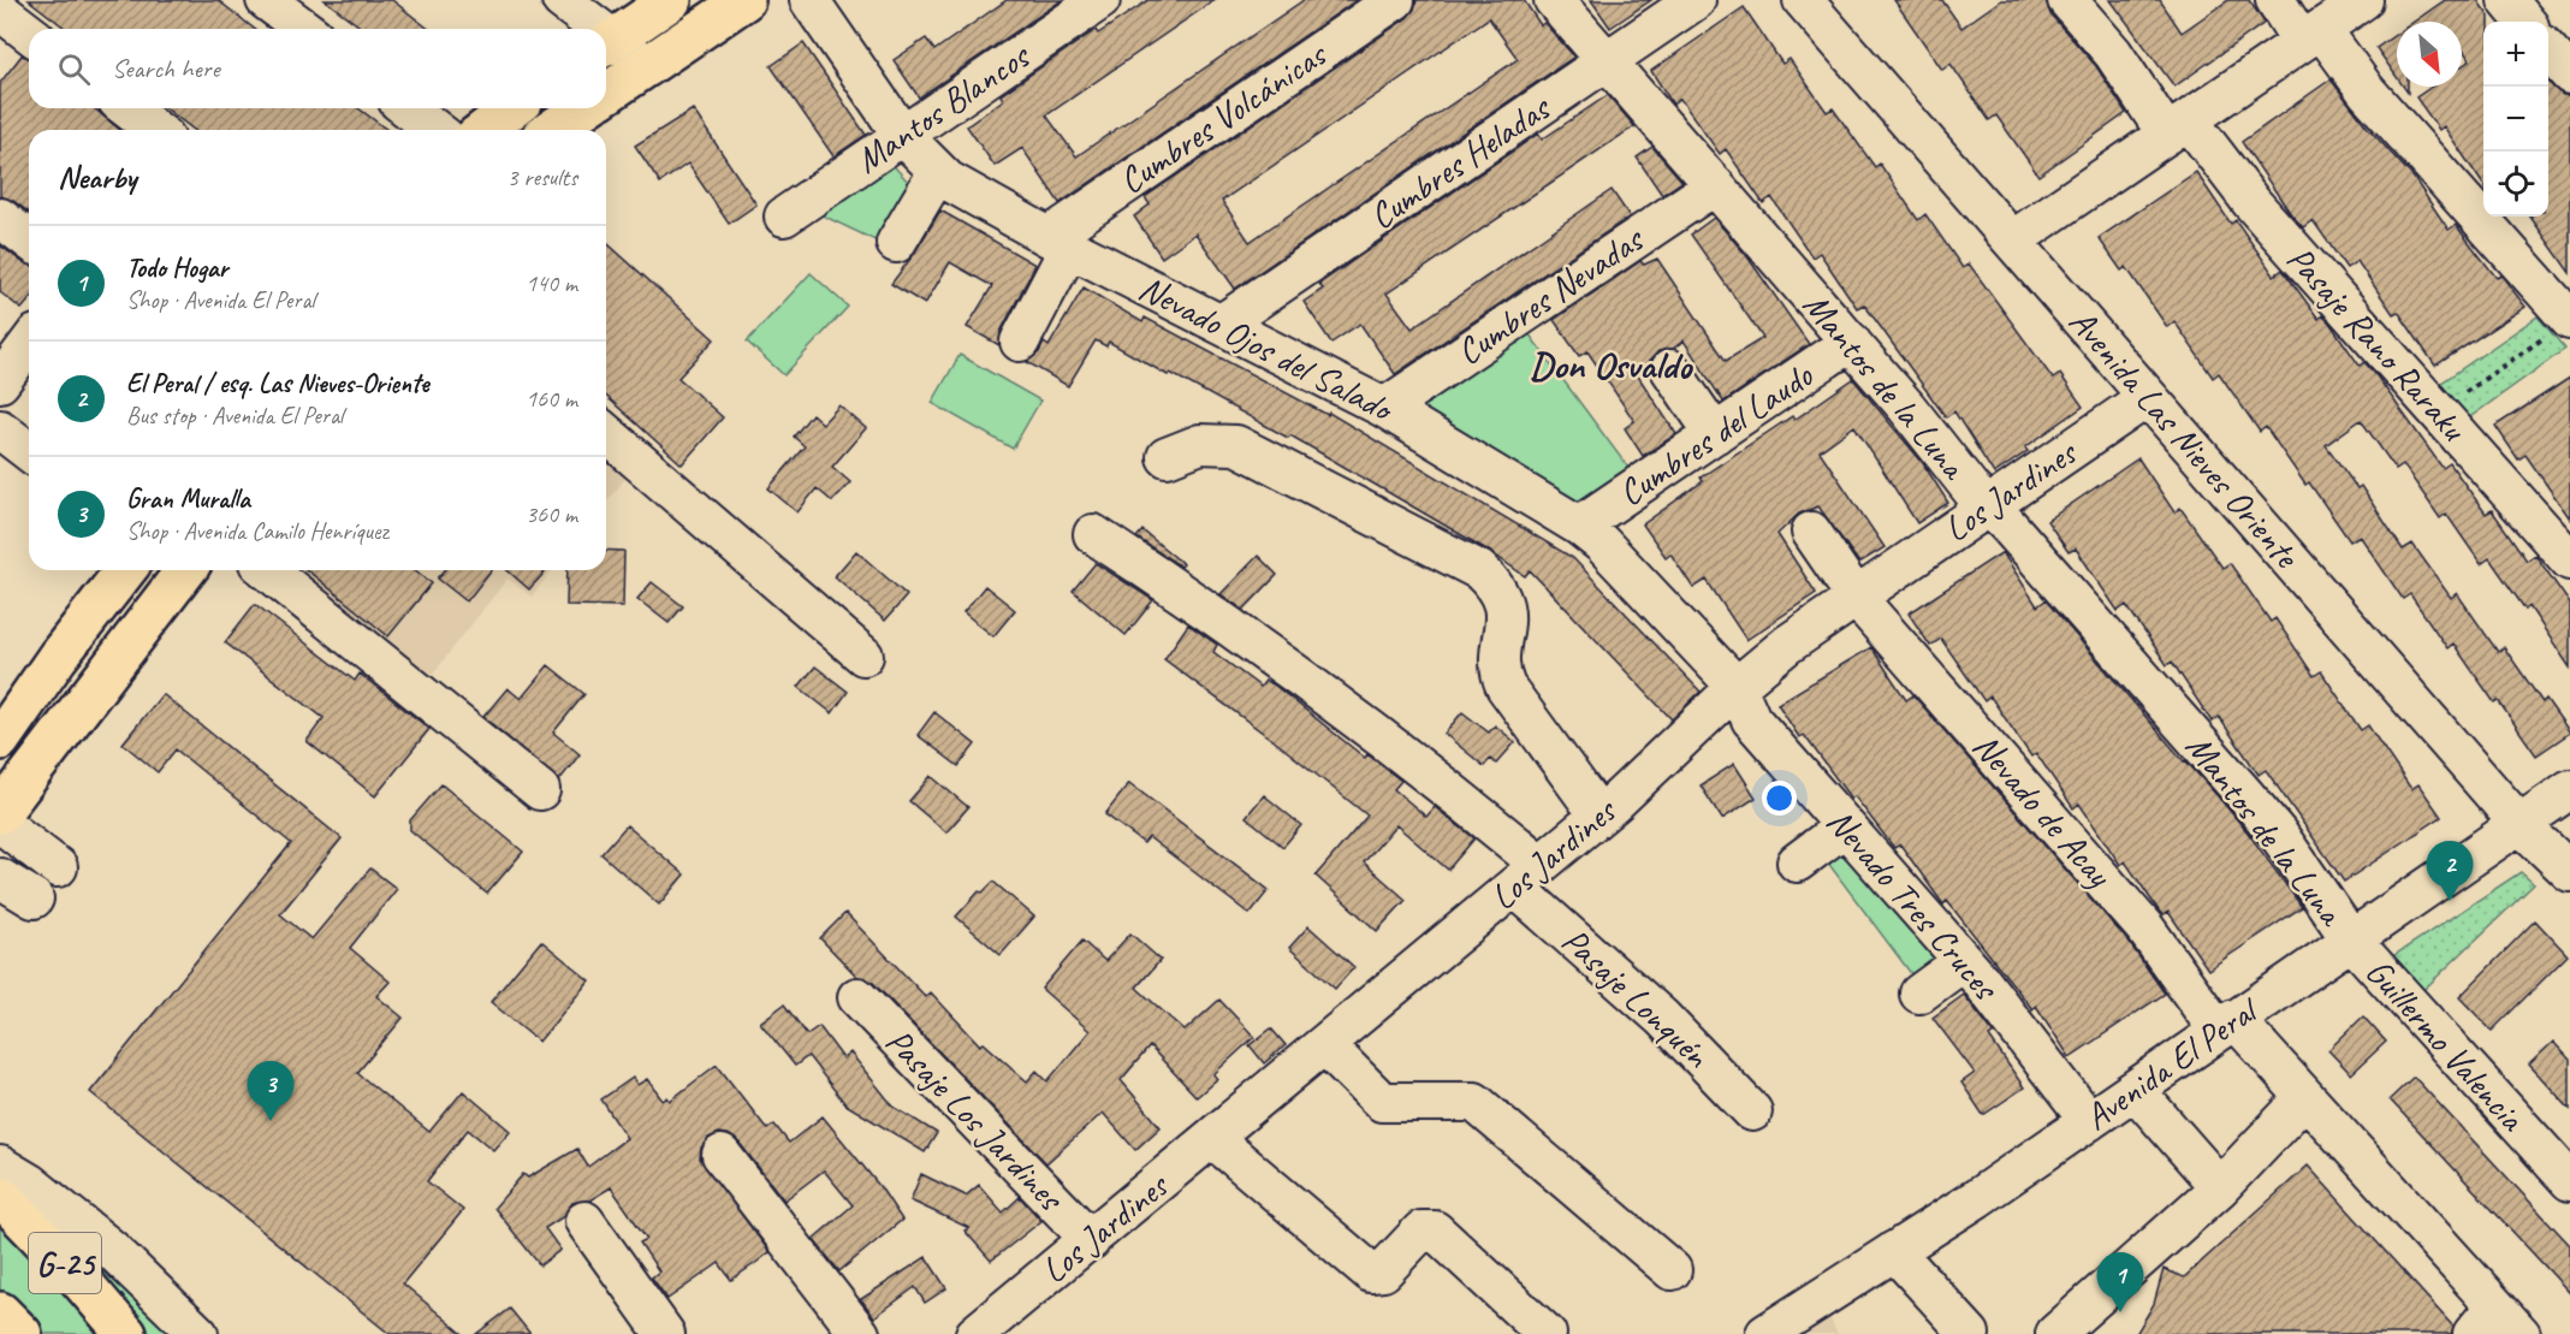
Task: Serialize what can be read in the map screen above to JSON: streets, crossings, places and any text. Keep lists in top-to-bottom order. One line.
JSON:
{"streets":{"main road":["G-25"],"street":["Mantos Blancos","Cumbres Volcánicas","Cumbres Heladas","Cumbres Nevadas","Pasaje Rano Raraku","Nevado Ojos del Salado","Mantos de la Luna","Cumbres del Laudo","Avenida Las Nieves Oriente","Los Jardines","Nevado de Acay","Nevado Tres Cruces","Pasaje Lonquén","Guillermo Valencia","Avenida El Peral","Pasaje Los Jardines"]},"crossings":[["Mantos Blancos","Nevado Ojos del Salado"],["Cumbres Volcánicas","Nevado Ojos del Salado"],["Cumbres Heladas","Nevado Ojos del Salado"],["Cumbres Heladas","Mantos de la Luna"],["Cumbres Nevadas","Nevado Ojos del Salado"],["Cumbres Nevadas","Mantos de la Luna"],["Nevado Ojos del Salado","Cumbres del Laudo"],["Nevado Ojos del Salado","Los Jardines"],["Nevado Ojos del Salado","Nevado Tres Cruces"],["Mantos de la Luna","Cumbres del Laudo"],["Mantos de la Luna","Los Jardines"],["Mantos de la Luna","Guillermo Valencia"],["Mantos de la Luna","Avenida El Peral"],["Avenida Las Nieves Oriente","Los Jardines"],["Avenida Las Nieves Oriente","Avenida El Peral"],["Los Jardines","Nevado de Acay"],["Los Jardines","Nevado Tres Cruces"],["Los Jardines","Pasaje Lonquén"],["Los Jardines","Pasaje Los Jardines"],["Nevado de Acay","Avenida El Peral"],["Nevado Tres Cruces","Avenida El Peral"],["Guillermo Valencia","Avenida El Peral"]],"districts":["Don Osvaldo"],"north":"bottom right","page":{"map_buttons":["+","−"],"search":"Search here","heading":["Nearby","3 results"],"list":[{"mark":"1","name":"Todo Hogar","note":"Shop · Avenida El Peral","value":"140 m"},{"mark":"2","name":"El Peral / esq. Las Nieves-Oriente","note":"Bus stop · Avenida El Peral","value":"160 m"},{"mark":"3","name":"Gran Muralla","note":"Shop · Avenida Camilo Henríquez","value":"360 m"}],"pins":["2","3","1"]}}
